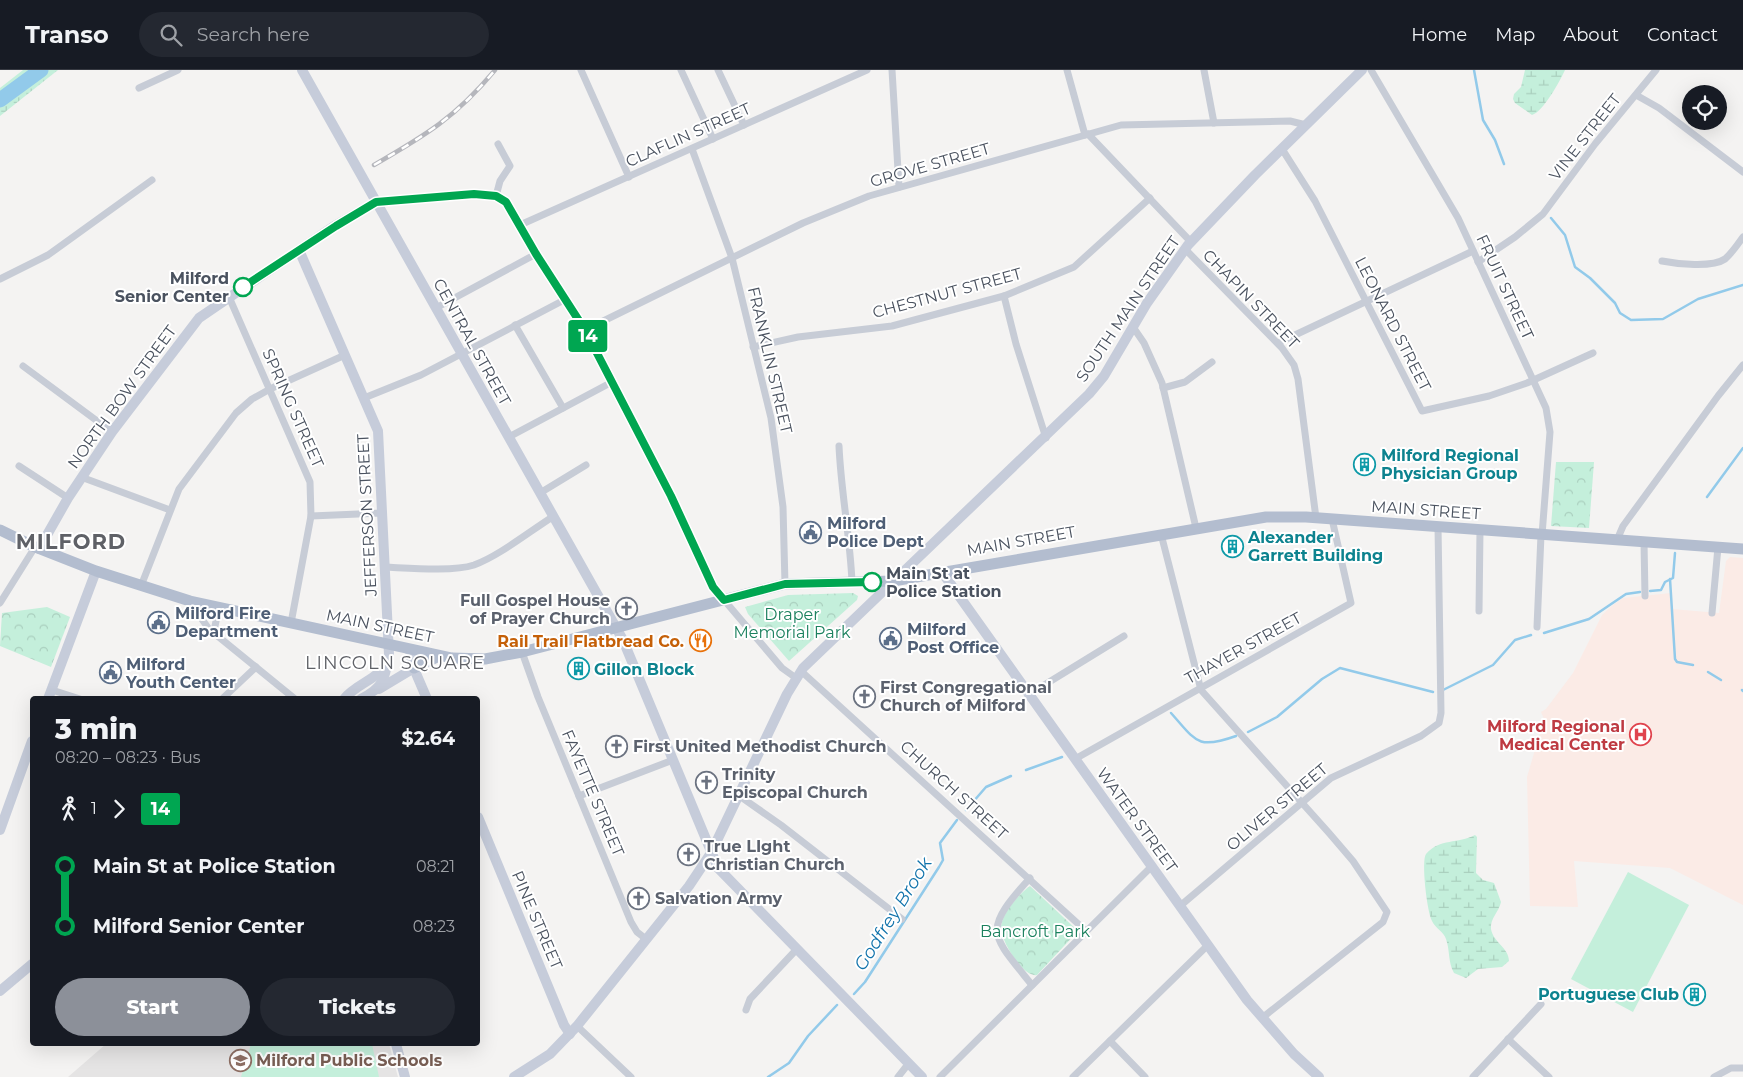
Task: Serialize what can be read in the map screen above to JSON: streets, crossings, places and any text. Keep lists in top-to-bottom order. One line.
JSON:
{"streets":{"main road":["SOUTH MAIN STREET","CENTRAL STREET","NORTH BOW STREET","MAIN STREET","JEFFERSON STREET","WATER STREET","PINE STREET"],"street":["CLAFLIN STREET","VINE STREET","GROVE STREET","FRUIT STREET","CHESTNUT STREET","CHAPIN STREET","LEONARD STREET","FRANKLIN STREET","SPRING STREET","THAYER STREET","CHURCH STREET","FAYETTE STREET","OLIVER STREET"]},"crossings":[["CLAFLIN STREET","FRANKLIN STREET"],["CLAFLIN STREET","CHURCH STREET"],["VINE STREET","FRUIT STREET"],["GROVE STREET","CHAPIN STREET"],["GROVE STREET","SOUTH MAIN STREET"],["GROVE STREET","FRANKLIN STREET"],["GROVE STREET","CHURCH STREET"],["FRUIT STREET","LEONARD STREET"],["FRUIT STREET","MAIN STREET"],["CHESTNUT STREET","CHAPIN STREET"],["CHESTNUT STREET","FRANKLIN STREET"],["CHAPIN STREET","SOUTH MAIN STREET"],["CHAPIN STREET","MAIN STREET"],["SOUTH MAIN STREET","LEONARD STREET"],["SOUTH MAIN STREET","CENTRAL STREET"],["SOUTH MAIN STREET","MAIN STREET"],["SOUTH MAIN STREET","CHURCH STREET"],["SOUTH MAIN STREET","FAYETTE STREET"],["SOUTH MAIN STREET","PINE STREET"],["CENTRAL STREET","NORTH BOW STREET"],["CENTRAL STREET","MAIN STREET"],["FRANKLIN STREET","MAIN STREET"],["NORTH BOW STREET","SPRING STREET"],["NORTH BOW STREET","MAIN STREET"],["NORTH BOW STREET","JEFFERSON STREET"],["SPRING STREET","MAIN STREET"],["MAIN STREET","JEFFERSON STREET"],["MAIN STREET","THAYER STREET"],["MAIN STREET","CHURCH STREET"],["MAIN STREET","FAYETTE STREET"],["MAIN STREET","OLIVER STREET"],["MAIN STREET","WATER STREET"],["THAYER STREET","WATER STREET"],["OLIVER STREET","WATER STREET"]],"districts":["MILFORD","LINCOLN SQUARE"],"water":["Godfrey Brook"],"parks":["Draper Memorial Park","Bancroft Park"],"places":{"other":["Milford Senior Center","Main St at Police Station"],"building":["Milford Regional Physician Group","Alexander Garrett Building","Gillon Block","Portuguese Club"],"public building":["Milford Police Dept","Milford Fire Department","Milford Post Office","Milford Youth Center"],"church":["Full Gospel House of Prayer Church","First Congregational Church of Milford","First United Methodist Church","Trinity Episcopal Church","True LIght Christian Church","Salvation Army"],"restaurant":["Rail Trail Flatbread Co."],"hospital":["Milford Regional Medical Center"],"school or university":["Milford Public Schools"]},"lines":["bus line 14"],"page":{"header":"Transo","search":"Search here","nav":["Home","Map","About","Contact"],"on_map":"14","heading":["3 min","08:20 – 08:23 · Bus","$2.64"],"legs":["1","14"],"list":[{"name":"Main St at Police Station","value":"08:21"},{"name":"Milford Senior Center","value":"08:23"}],"buttons":["Start","Tickets"]}}
